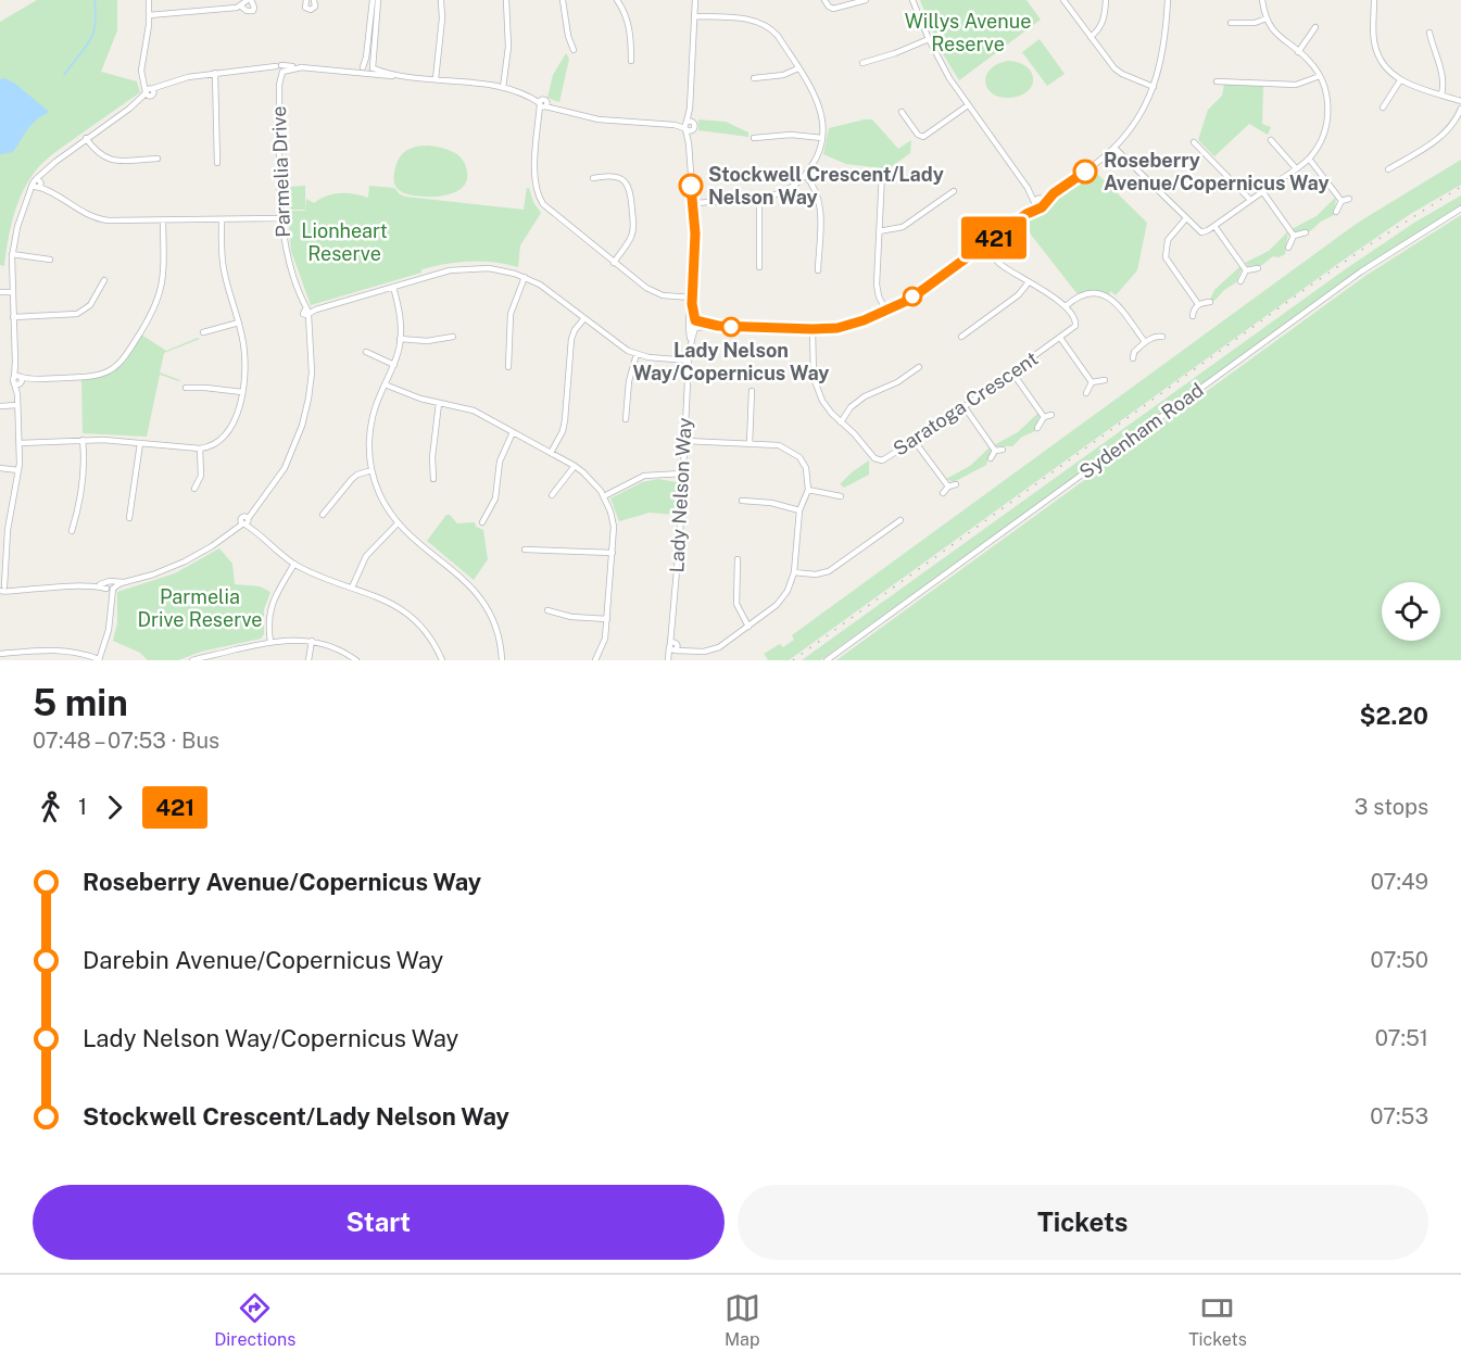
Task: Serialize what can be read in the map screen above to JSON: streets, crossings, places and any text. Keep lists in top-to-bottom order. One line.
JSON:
{"streets":{"street":["Parmelia Drive","Saratoga Crescent","Sydenham Road","Lady Nelson Way"]},"parks":["Willys Avenue Reserve","Lionheart Reserve","Parmelia Drive Reserve"],"places":["Roseberry Avenue/Copernicus Way","Stockwell Crescent/Lady Nelson Way","Lady Nelson Way/Copernicus Way"],"lines":["bus line 421"],"page":{"on_map":"421","heading":["5 min","07:48 – 07:53 · Bus","$2.20"],"legs":["1","421","3 stops"],"list":[{"name":"Roseberry Avenue/Copernicus Way","value":"07:49"},{"name":"Darebin Avenue/Copernicus Way","value":"07:50"},{"name":"Lady Nelson Way/Copernicus Way","value":"07:51"},{"name":"Stockwell Crescent/Lady Nelson Way","value":"07:53"}],"buttons":["Start","Tickets"],"tabs":["Directions","Map","Tickets"]}}
